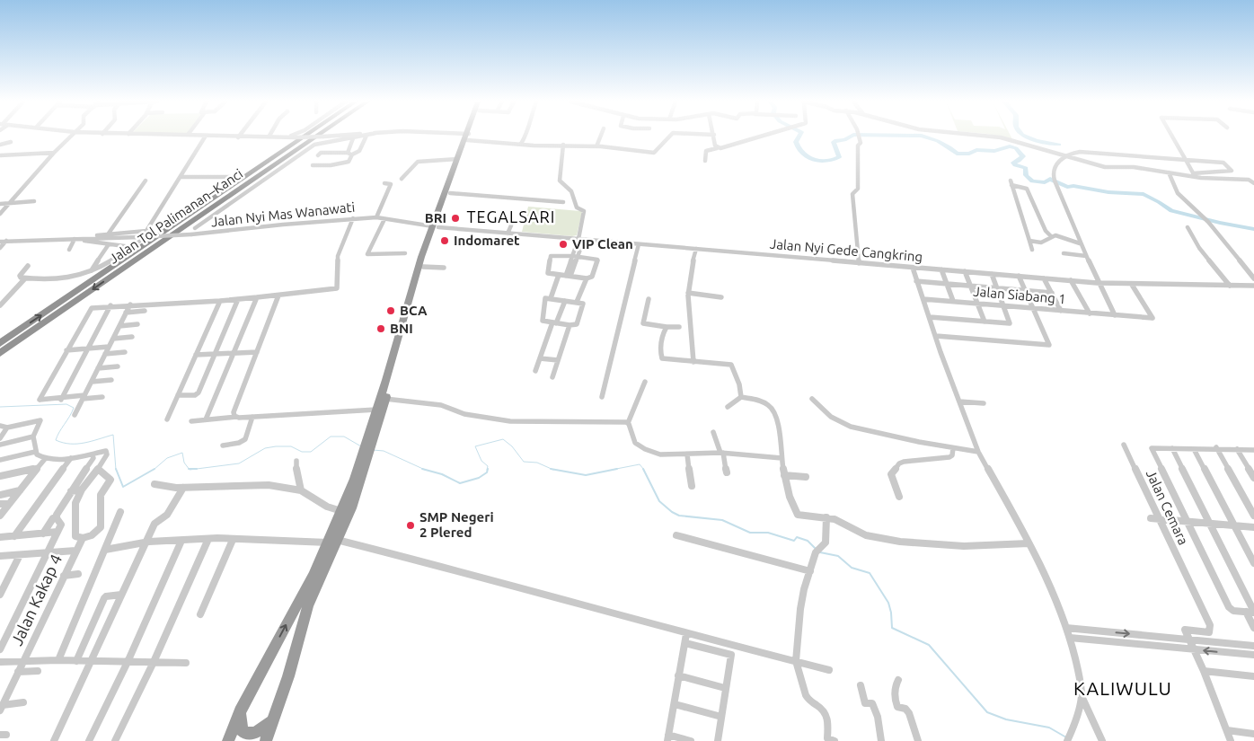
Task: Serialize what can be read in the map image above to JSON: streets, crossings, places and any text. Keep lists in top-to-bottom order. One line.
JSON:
{"streets":{"highway":["Jalan Tol Palimanan–Kanci"],"street":["Jalan Nyi Mas Wanawati","Jalan Nyi Gede Cangkring","Jalan Siabang 1","Jalan Cemara","Jalan Kakap 4"]},"crossings":[["Jalan Nyi Mas Wanawati","Jalan Nyi Gede Cangkring"],["Jalan Nyi Gede Cangkring","Jalan Siabang 1"]],"districts":["TEGALSARI","KALIWULU"],"places":["BRI","Indomaret","VIP Clean","BCA","BNI","SMP Negeri 2 Plered"]}
